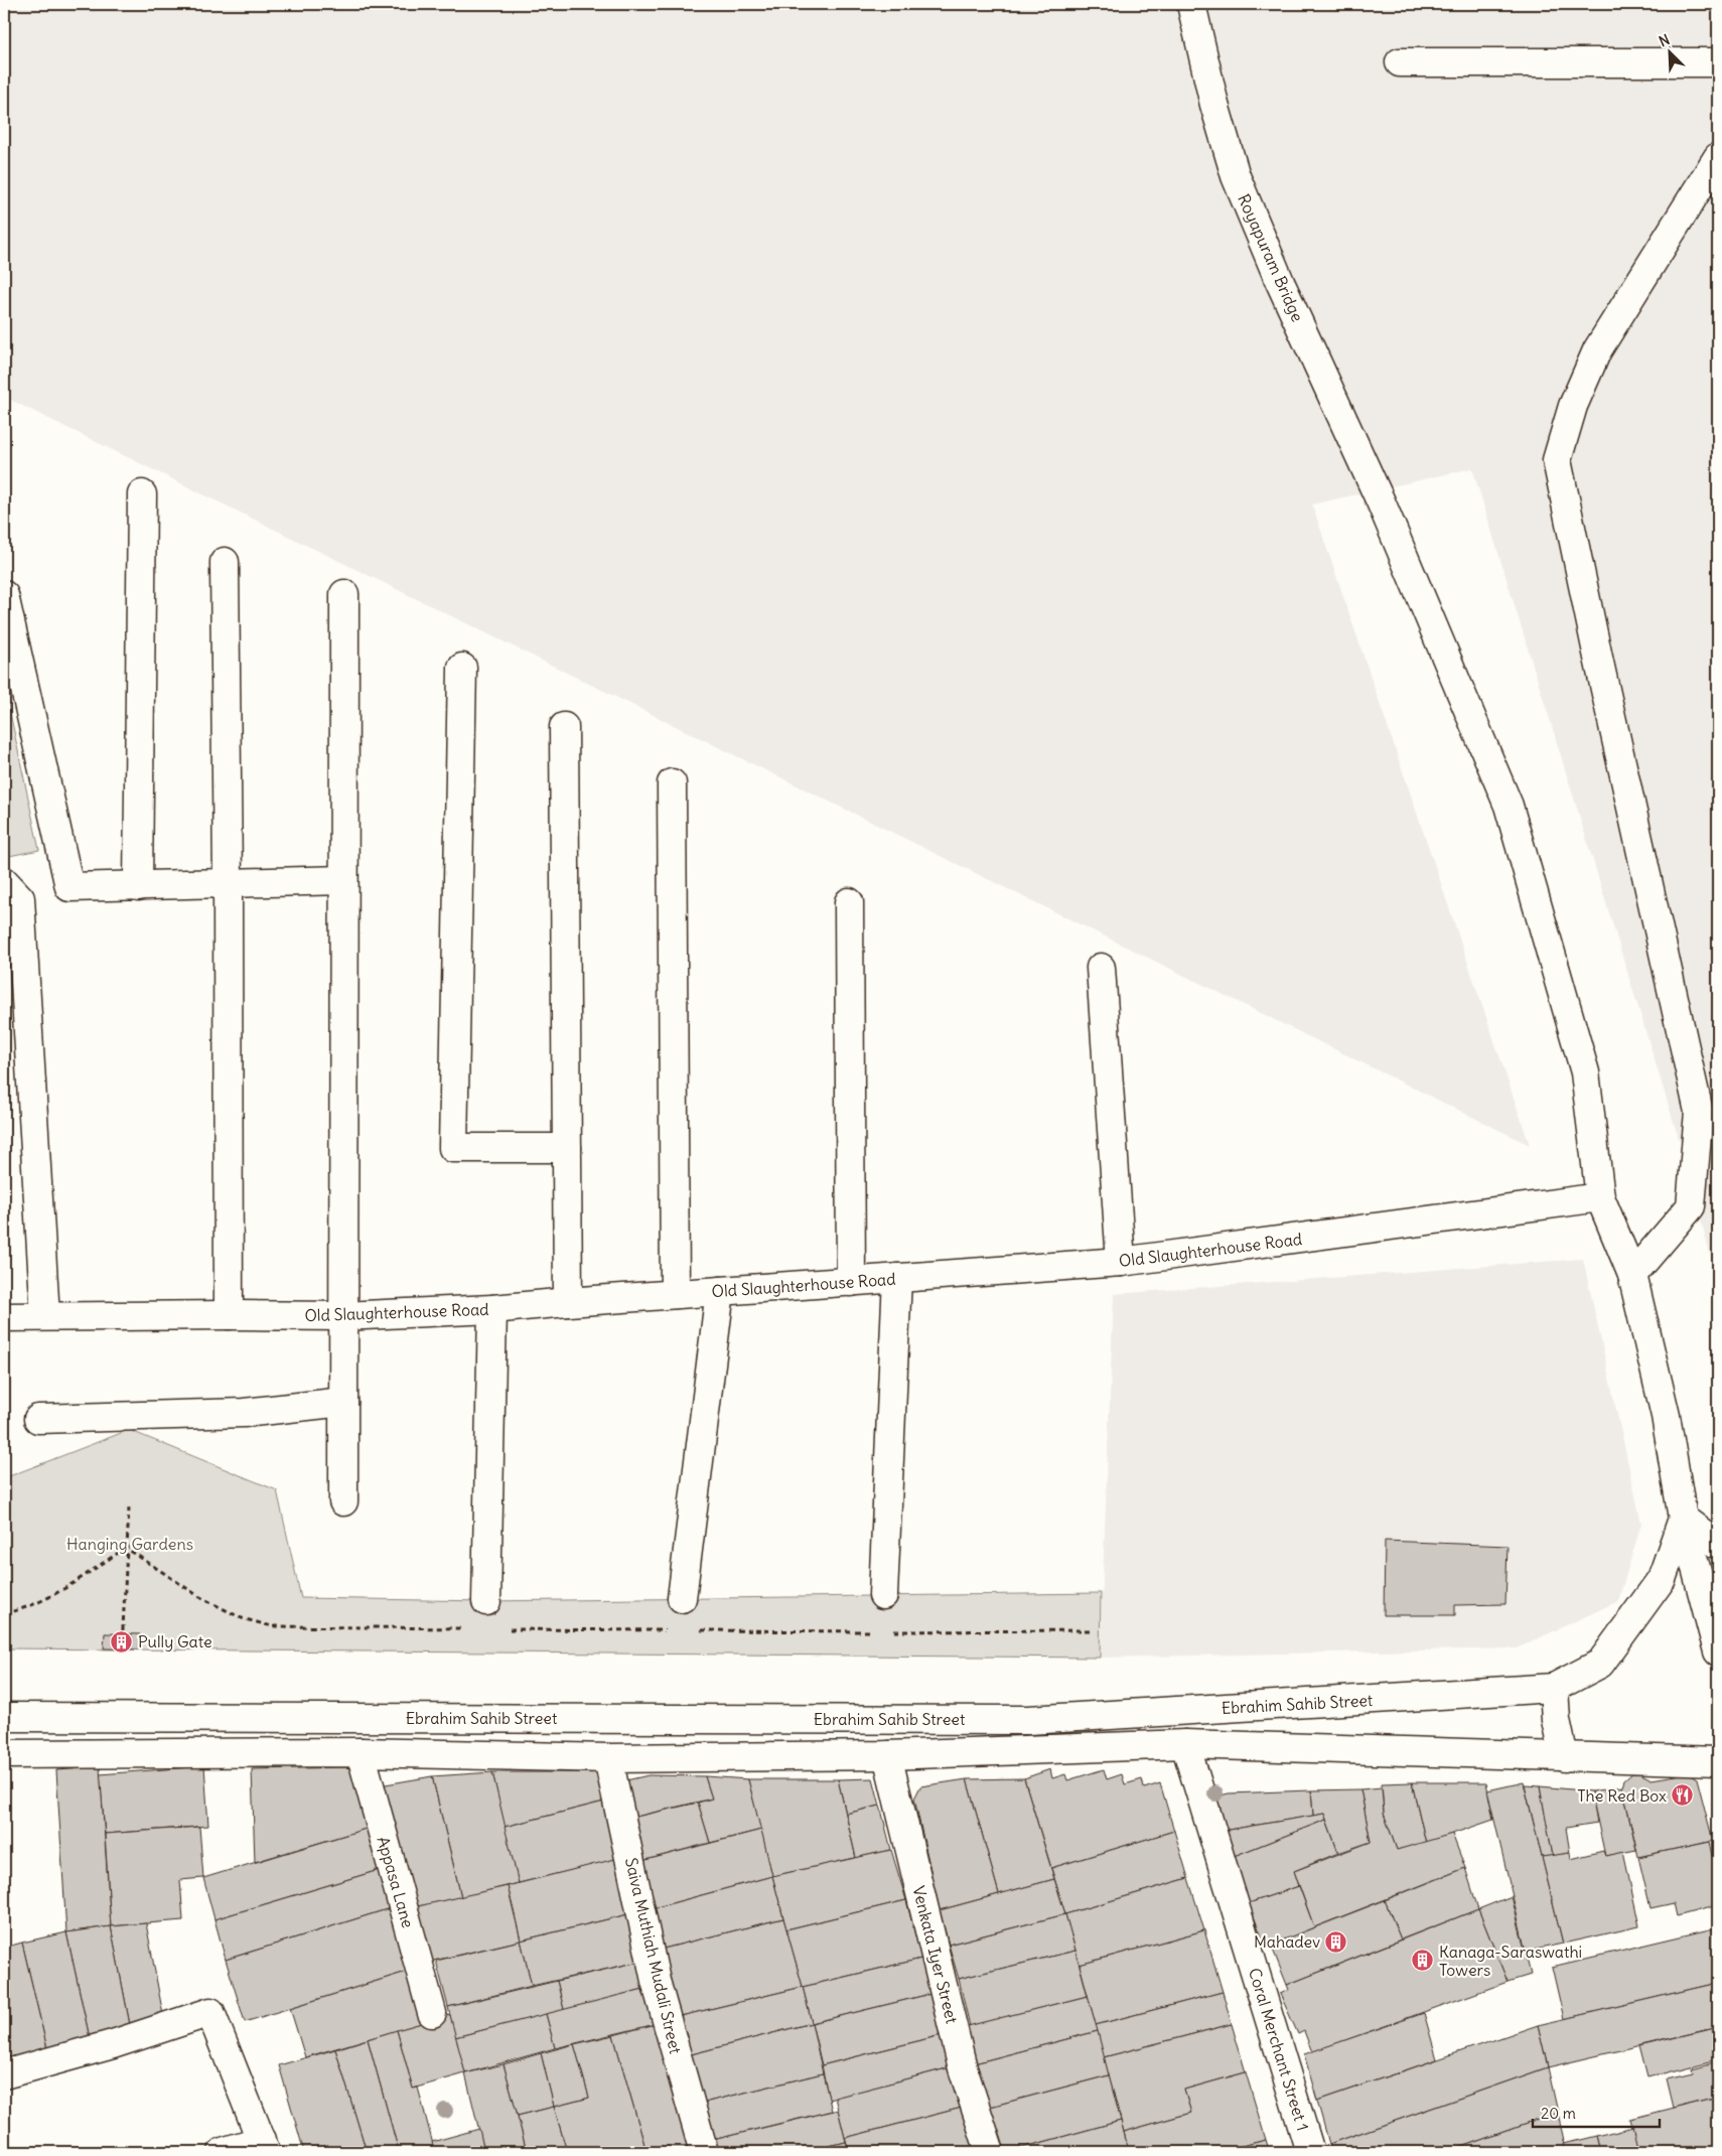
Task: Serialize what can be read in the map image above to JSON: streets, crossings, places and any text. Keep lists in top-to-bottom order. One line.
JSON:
{"streets":{"street":["Royapuram Bridge","Old Slaughterhouse Road","Ebrahim Sahib Street","Appasa Lane","Venkata Iyer Street","Saiva Muthiah Mudali Street","Coral Merchant Street 1"]},"crossings":[["Royapuram Bridge","Old Slaughterhouse Road"],["Royapuram Bridge","Ebrahim Sahib Street"],["Ebrahim Sahib Street","Appasa Lane"],["Ebrahim Sahib Street","Venkata Iyer Street"],["Ebrahim Sahib Street","Saiva Muthiah Mudali Street"],["Ebrahim Sahib Street","Coral Merchant Street 1"]],"parks":["Hanging Gardens"],"places":{"building":["Pully Gate","Mahadev","Kanaga-Saraswathi Towers"],"restaurant":["The Red Box"]},"scale_bar":"20 m","north":"top left"}
